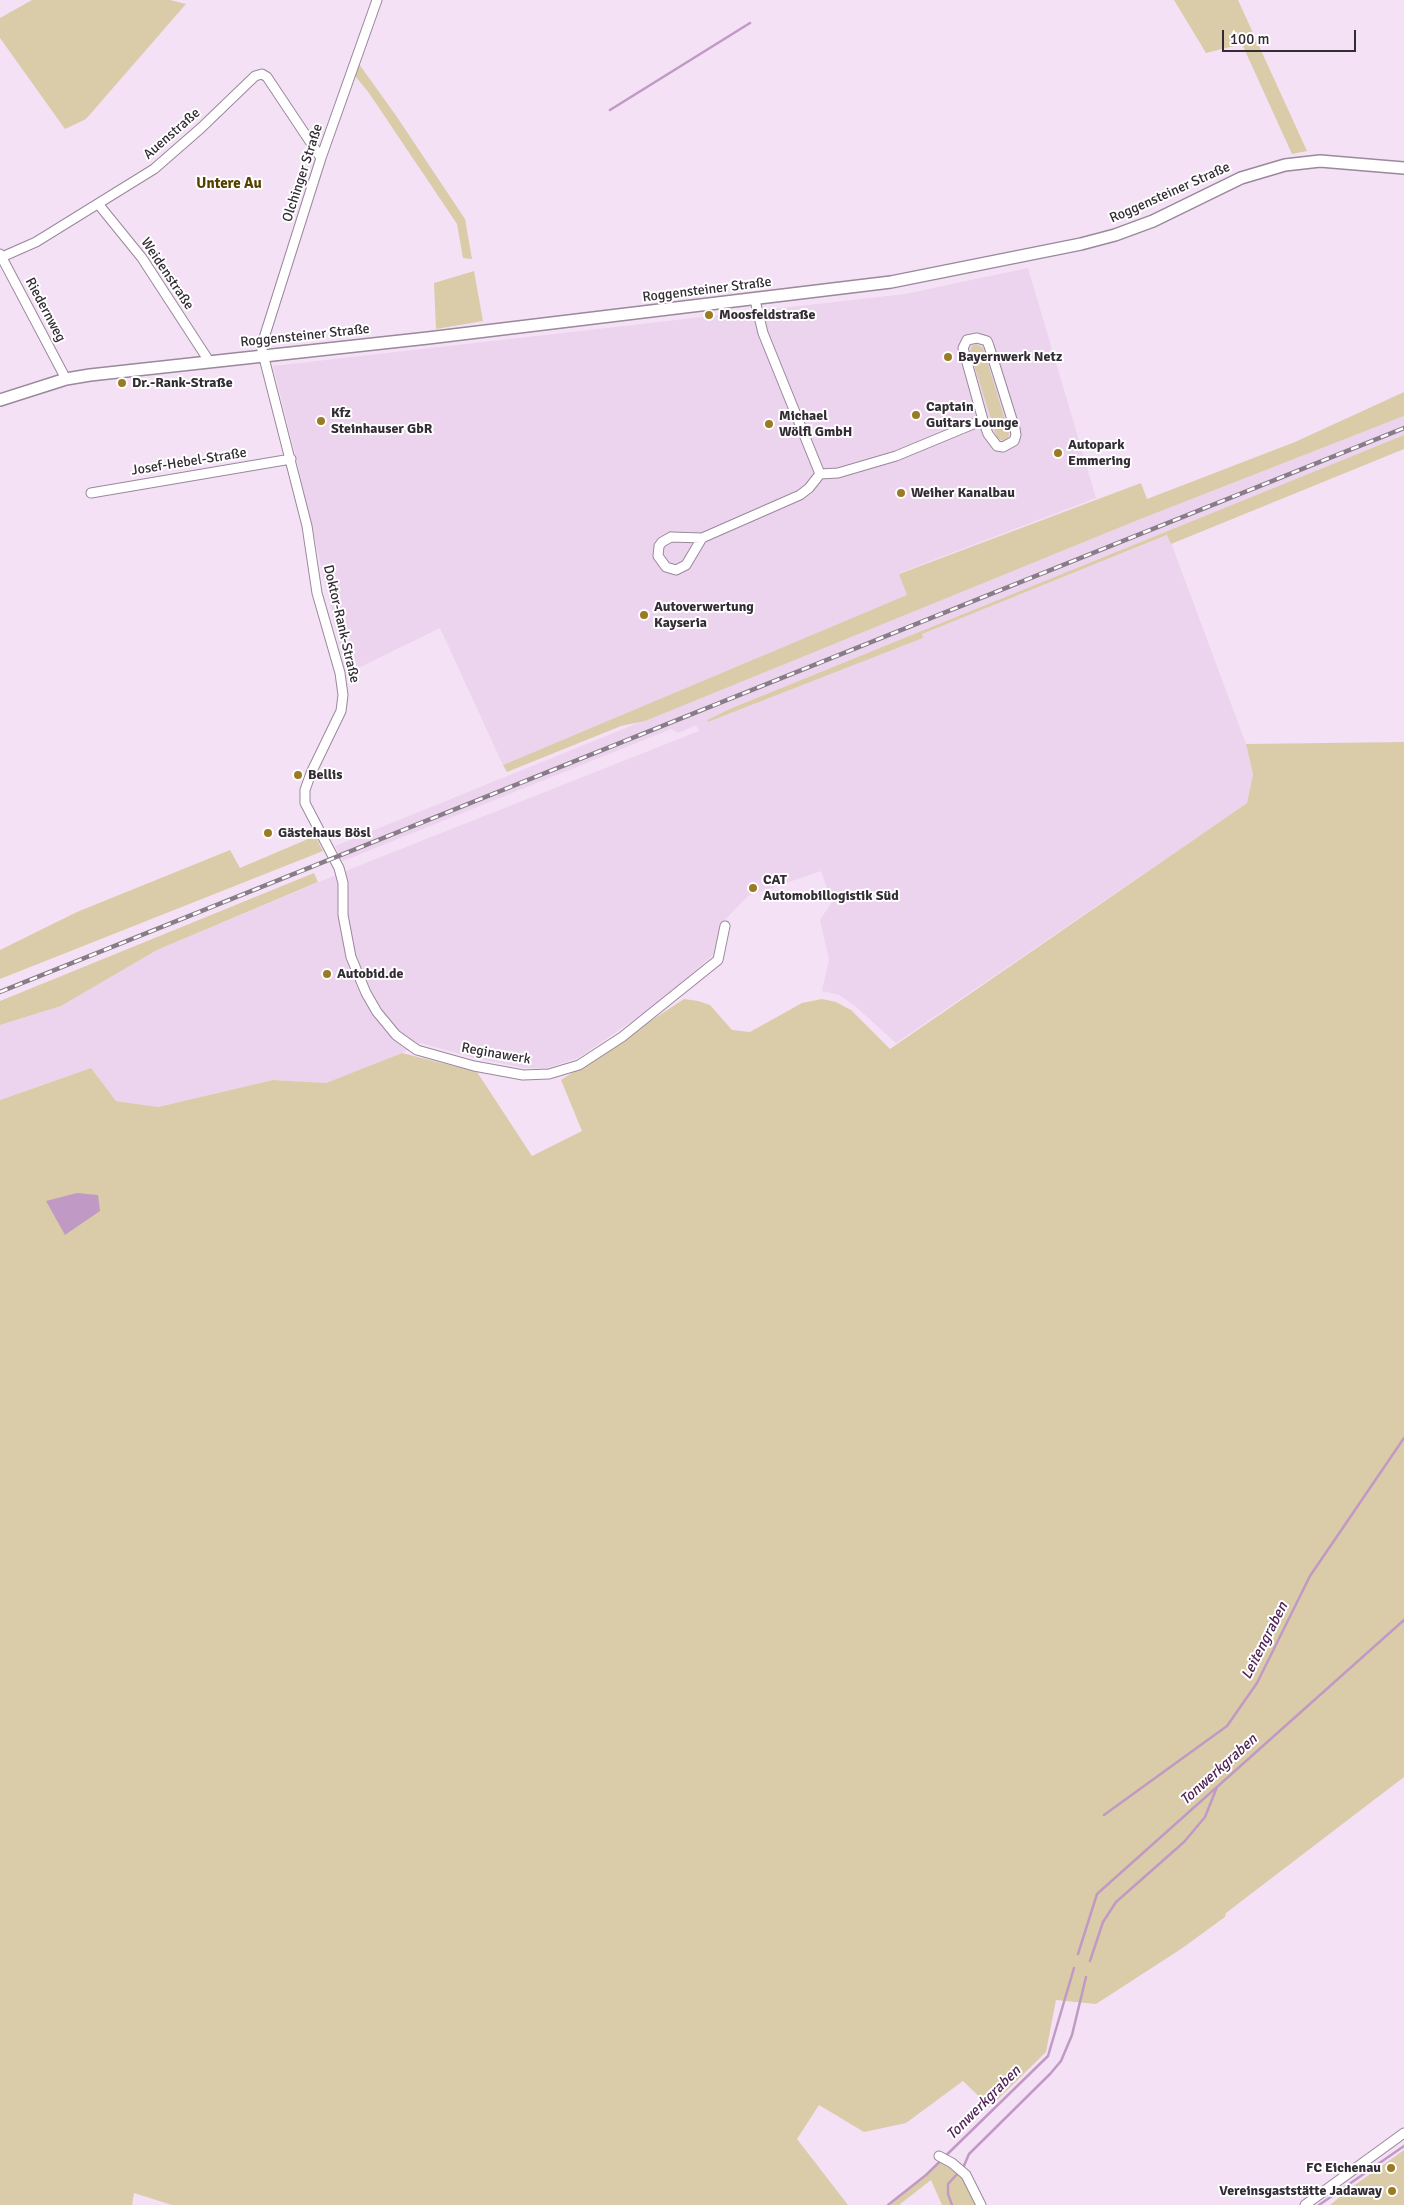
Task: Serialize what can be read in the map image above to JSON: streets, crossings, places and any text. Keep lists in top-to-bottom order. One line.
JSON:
{"streets":{"street":["Auenstraße","Olchinger Straße","Roggensteiner Straße","Weidenstraße","Riedernweg","Josef-Hebel-Straße","Doktor-Rank-Straße","Reginawerk"]},"crossings":[["Auenstraße","Olchinger Straße"],["Auenstraße","Weidenstraße"],["Auenstraße","Riedernweg"],["Olchinger Straße","Roggensteiner Straße"],["Olchinger Straße","Doktor-Rank-Straße"],["Roggensteiner Straße","Weidenstraße"],["Roggensteiner Straße","Riedernweg"],["Roggensteiner Straße","Doktor-Rank-Straße"],["Josef-Hebel-Straße","Doktor-Rank-Straße"],["Doktor-Rank-Straße","Reginawerk"]],"districts":["Untere Au"],"water":["Leitengraben","Tonwerkgraben"],"places":["Moosfeldstraße","Bayernwerk Netz","Dr.-Rank-Straße","Captain Guitars Lounge","Kfz Steinhauser GbR","Michael Wölfl GmbH","Autopark Emmering","Weiher Kanalbau","Autoverwertung Kayseria","Bellis","Gästehaus Bösl","CAT Automobillogistik Süd","Autobid.de","FC Eichenau","Vereinsgaststätte Jadaway"],"scale_bar":"100 m"}
